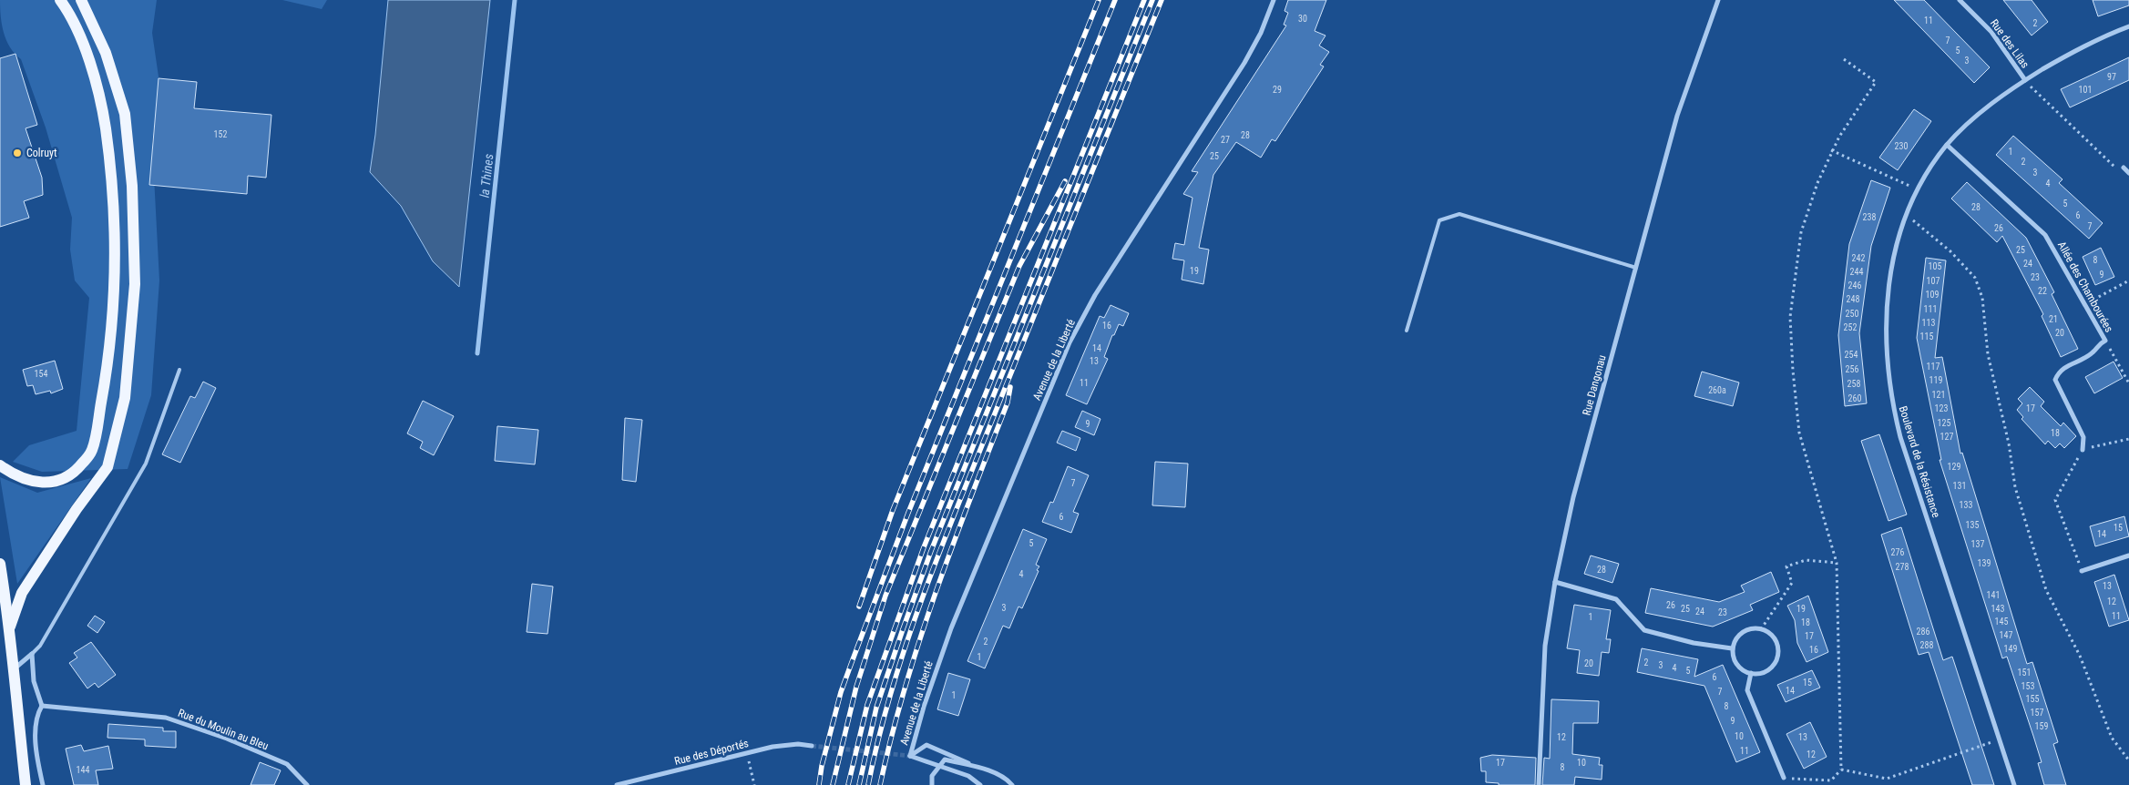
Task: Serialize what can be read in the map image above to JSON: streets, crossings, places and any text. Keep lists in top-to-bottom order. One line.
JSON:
{"streets":{"street":["Rue des Lilas","Allée des Chambourées","Avenue de la Liberté","Rue Dangonau","Boulevard de la Résistance","Rue du Moulin au Bleu","Rue des Déportés"]},"crossings":[["Rue des Lilas","Boulevard de la Résistance"],["Allée des Chambourées","Boulevard de la Résistance"]],"water":["la Thines"],"places":["Colruyt"],"house_numbers":["30","11","2","7","5","3","97","29","101","152","28","27","230","1","25","2","3","4","5","28","6","238","7","26","25","242","8","24","105","19","244","9","23","107","246","22","109","248","111","250","21","113","16","252","20","115","14","254","13","117","256","154","119","11","258","260a","121","260","123","17","125","9","18","127","129","7","131","133","6","135","15","14","5","137","276","139","278","28","4","13","141","12","26","3","25","19","143","24","23","11","1","145","18","286","147","17","2","288","149","16","1","2","20","3","4","5","151","6","15","153","14","7","1","155","8","157","9","159","10","12","13","11","12","17","10","8","144"]}
